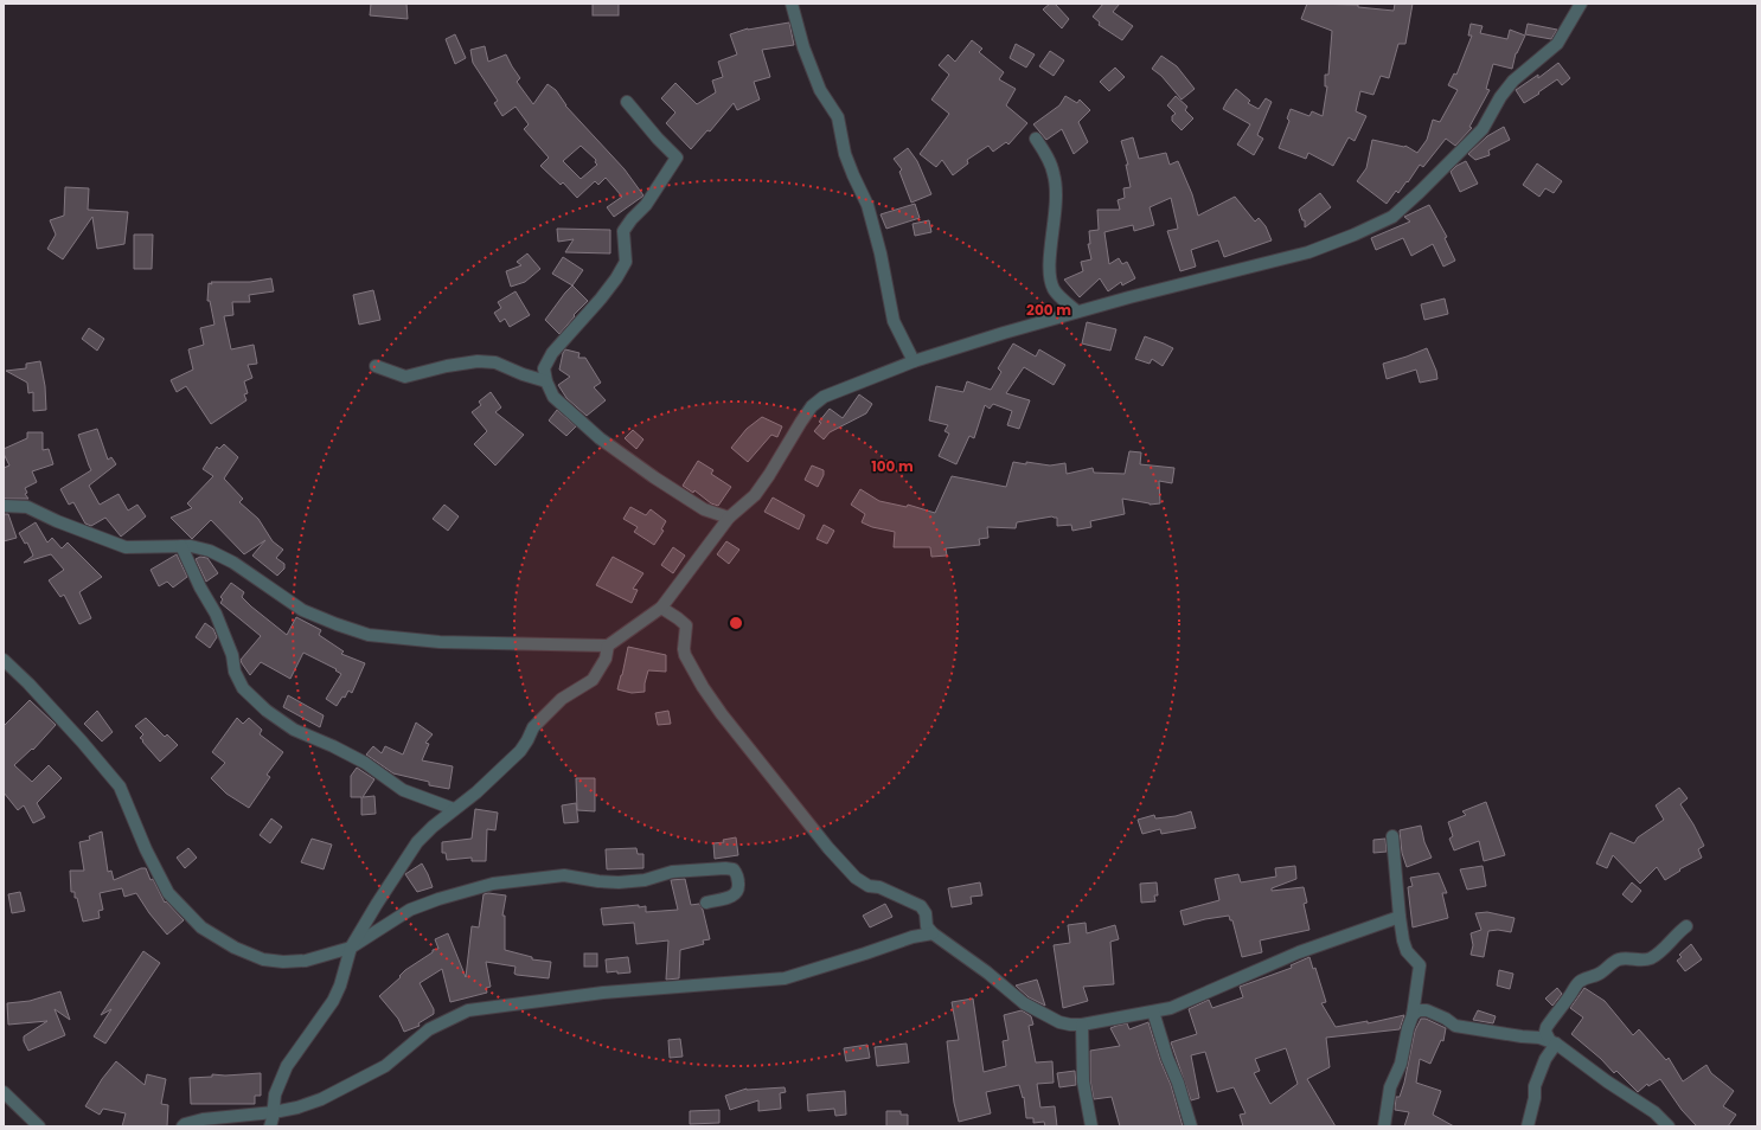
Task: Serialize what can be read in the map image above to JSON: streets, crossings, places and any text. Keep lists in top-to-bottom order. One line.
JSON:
{"rings":["200 m","100 m"]}
